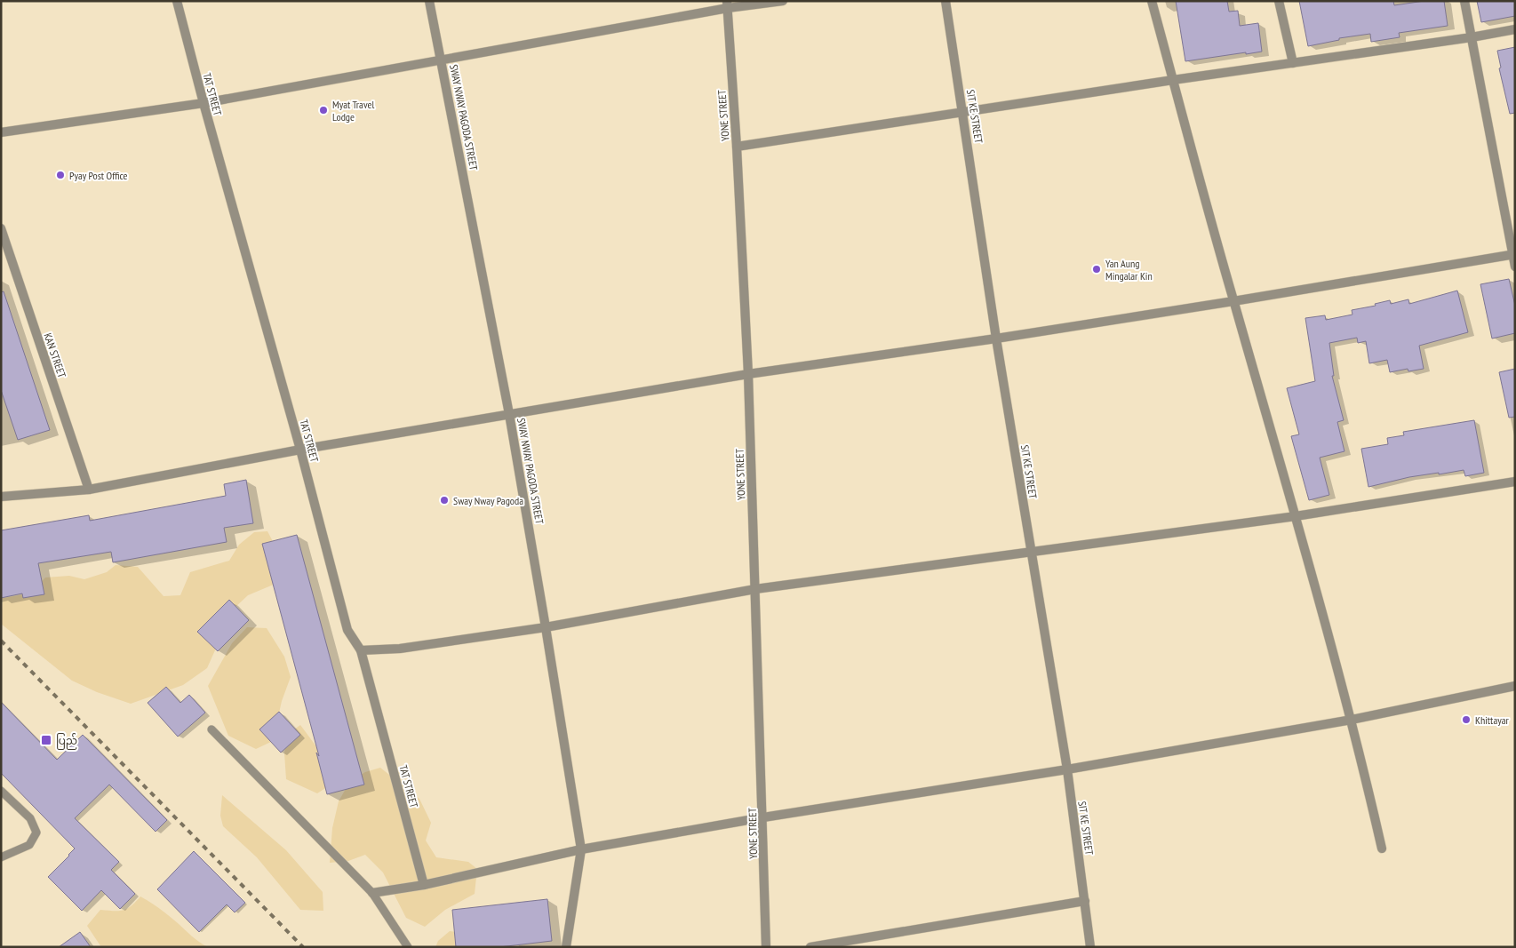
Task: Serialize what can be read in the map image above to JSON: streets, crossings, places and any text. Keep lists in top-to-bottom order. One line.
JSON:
{"streets":{"street":["TAT STREET","YONE STREET","SIT KE STREET","SWAY NWAY PAGODA STREET","KAN STREET"]},"places":{"other":["Myat Travel Lodge","Pyay Post Office","Yan Aung Mingalar Kin","Sway Nway Pagoda","Khittayar"],"transit":["ပြည်"]}}
